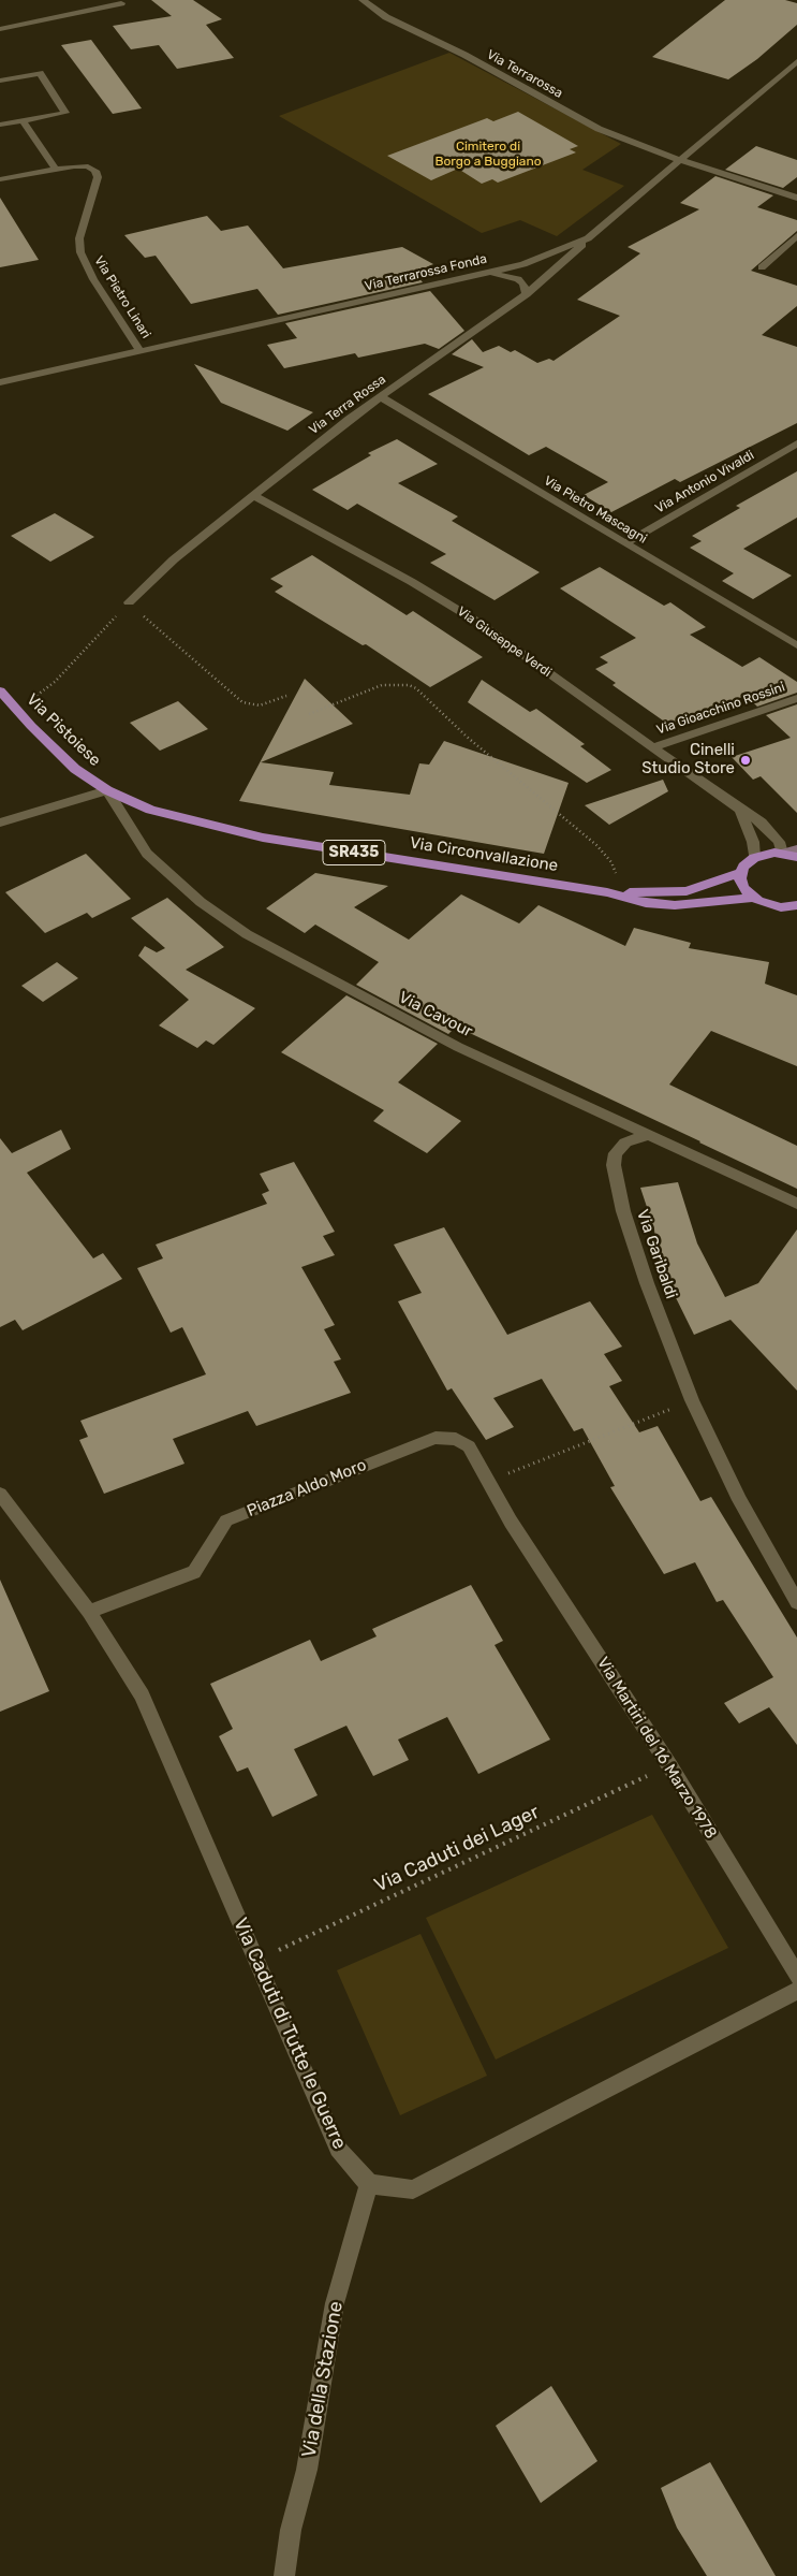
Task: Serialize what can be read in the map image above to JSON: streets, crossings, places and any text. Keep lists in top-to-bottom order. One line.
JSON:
{"streets":{"main road":["Via Pistoiese","SR435","Via Circonvallazione"],"street":["Via Terrarossa","Via Terrarossa Fonda","Via Pietro Linari","Via Terra Rossa","Via Antonio Vivaldi","Via Pietro Mascagni","Via Giuseppe Verdi","Via Gioacchino Rossini","Via Cavour","Via Garibaldi","Piazza Aldo Moro","Via Martiri del 16 Marzo 1978","Via Caduti di Tutte le Guerre","Via della Stazione"],"path":["Via Caduti dei Lager"]},"crossings":[["Via Terrarossa","Via Terrarossa Fonda"],["Via Terrarossa Fonda","Via Pietro Linari"],["Via Terrarossa Fonda","Via Terra Rossa"],["Via Terra Rossa","Via Pietro Mascagni"],["Via Terra Rossa","Via Giuseppe Verdi"],["Via Antonio Vivaldi","Via Pietro Mascagni"],["Via Giuseppe Verdi","Via Gioacchino Rossini"],["Via Pistoiese","Via Circonvallazione"],["Via Pistoiese","Via Cavour"],["Via Circonvallazione","Via Cavour"],["Via Cavour","Via Garibaldi"],["Piazza Aldo Moro","Via Martiri del 16 Marzo 1978"],["Piazza Aldo Moro","Via Caduti di Tutte le Guerre"],["Via Martiri del 16 Marzo 1978","Via Caduti dei Lager"],["Via Caduti dei Lager","Via Caduti di Tutte le Guerre"],["Via Caduti di Tutte le Guerre","Via della Stazione"]],"parks":["Cimitero di Borgo a Buggiano"],"places":["Cinelli Studio Store"]}
